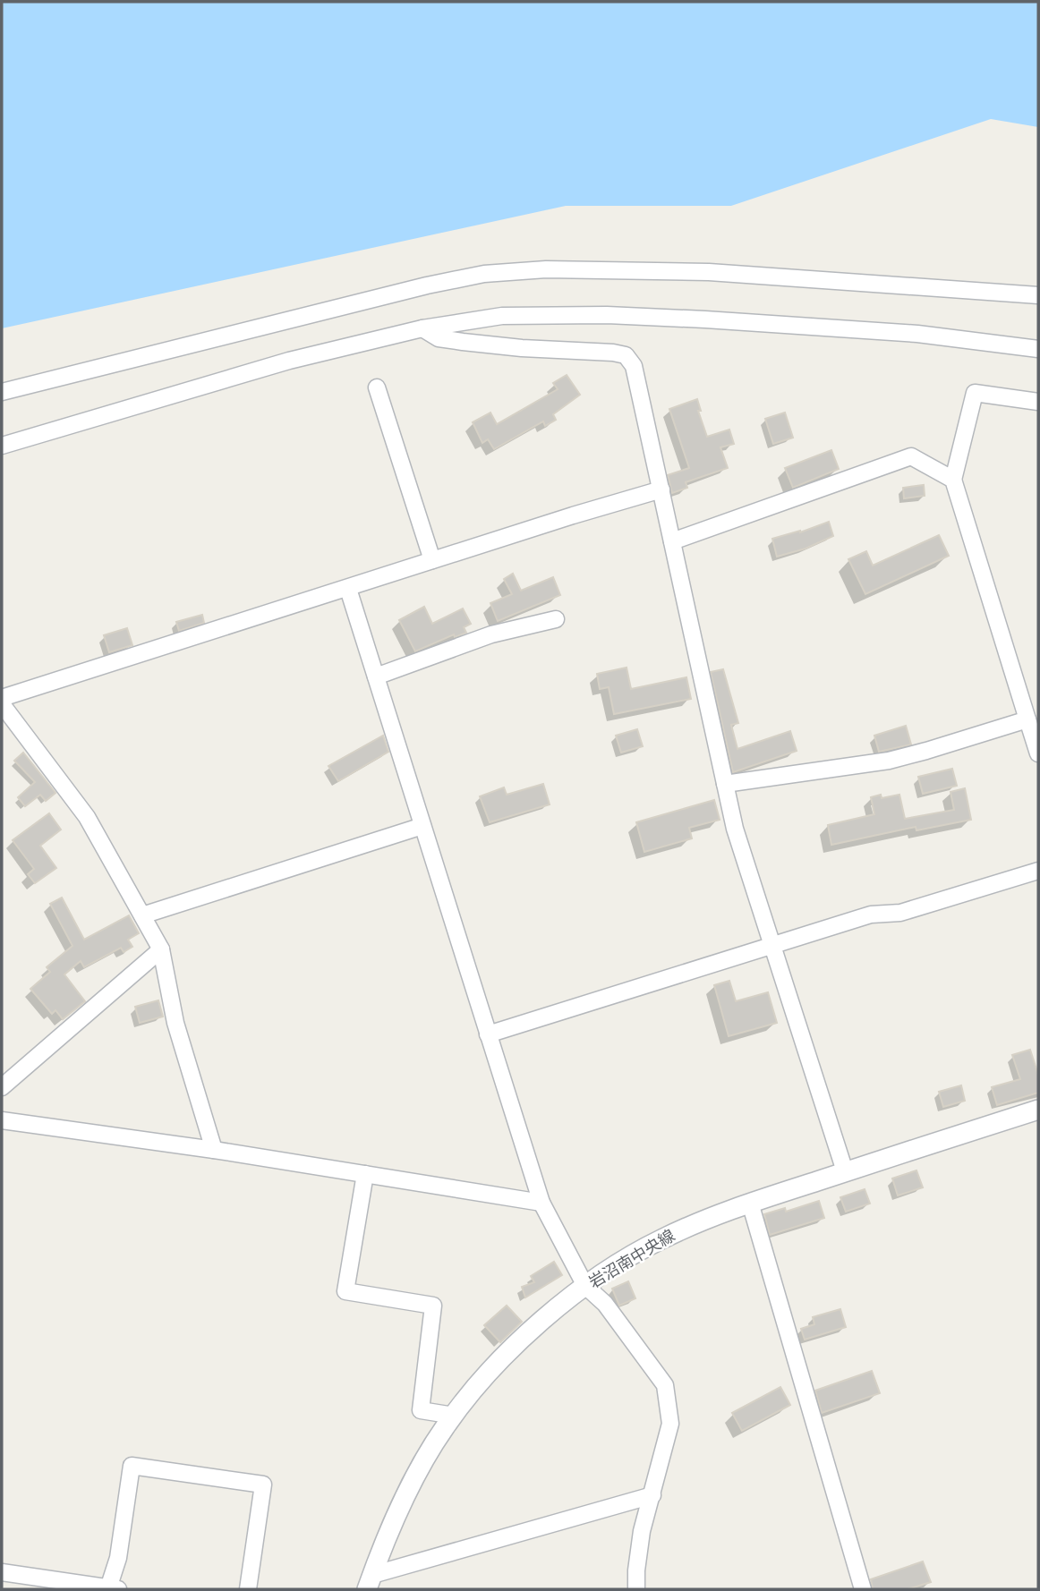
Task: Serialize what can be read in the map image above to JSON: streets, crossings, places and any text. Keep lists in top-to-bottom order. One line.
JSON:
{"streets":{"street":["岩沼南中央線"]}}
